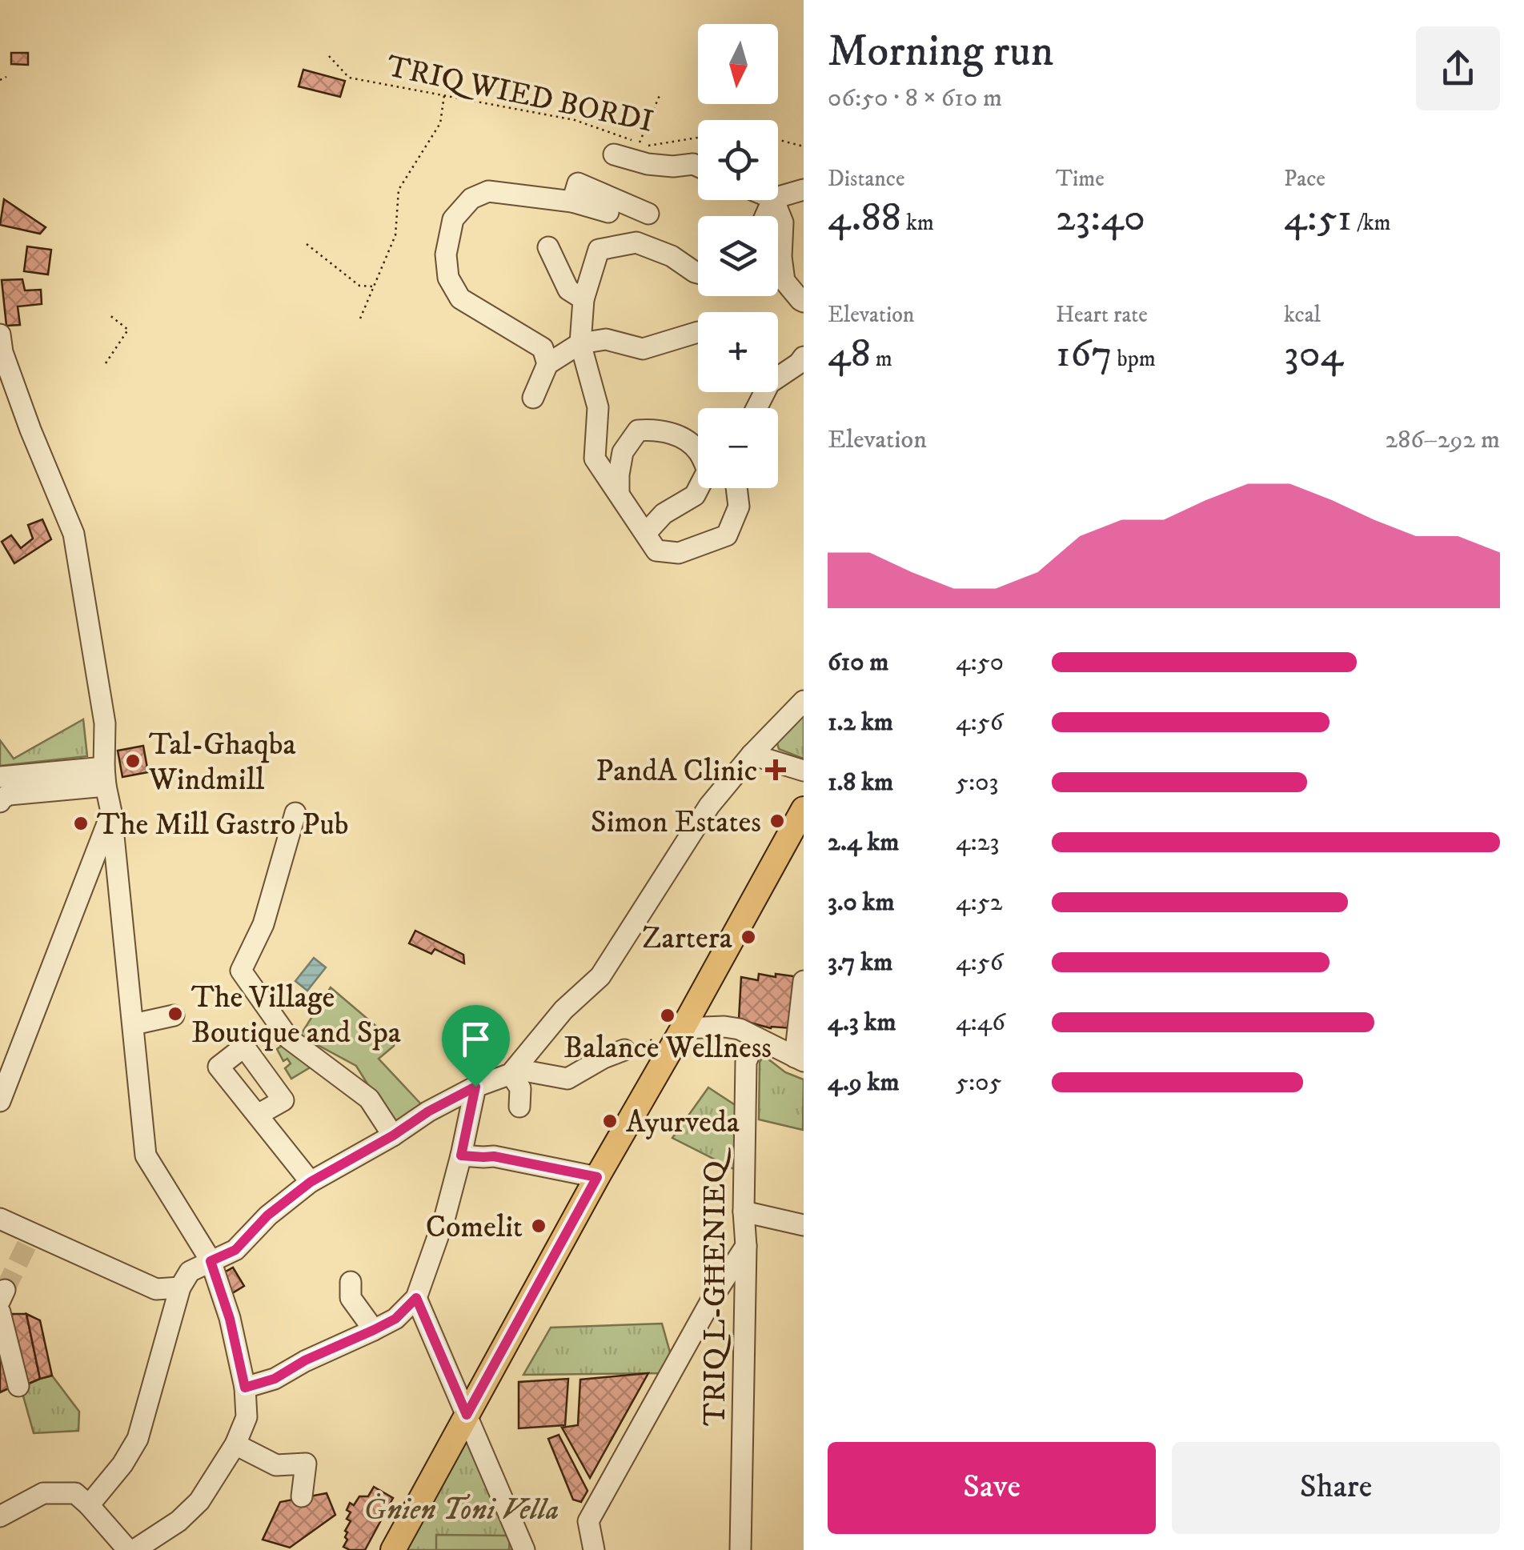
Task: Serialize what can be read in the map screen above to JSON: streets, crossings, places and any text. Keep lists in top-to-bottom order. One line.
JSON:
{"streets":{"street":["TRIQ L-GĦENIEQ"],"path":["TRIQ WIED BORDI"]},"parks":["Ġnien Toni Vella"],"places":{"other":["Tal-Ghaqba Windmill","Simon Estates","The Mill Gastro Pub","Zartera","The Village Boutique and Spa","Balance Wellness","Ayurveda","Comelit"],"health":["PandA Clinic"]},"north":"bottom","page":{"heading":["Morning run","06:50 · 8 × 610 m"],"map_buttons":["+","−"],"stats":[["Distance","4.88 km"],["Time","23:40"],["Pace","4:51 /km"],["Elevation","48 m"],["Heart rate","167 bpm"],["kcal","304"]],"chart":["Elevation","286–292 m"],"list":[{"name":"610 m","note":"4:50"},{"name":"1.2 km","note":"4:56"},{"name":"1.8 km","note":"5:03"},{"name":"2.4 km","note":"4:23"},{"name":"3.0 km","note":"4:52"},{"name":"3.7 km","note":"4:56"},{"name":"4.3 km","note":"4:46"},{"name":"4.9 km","note":"5:05"}],"buttons":["Save","Share"]}}
